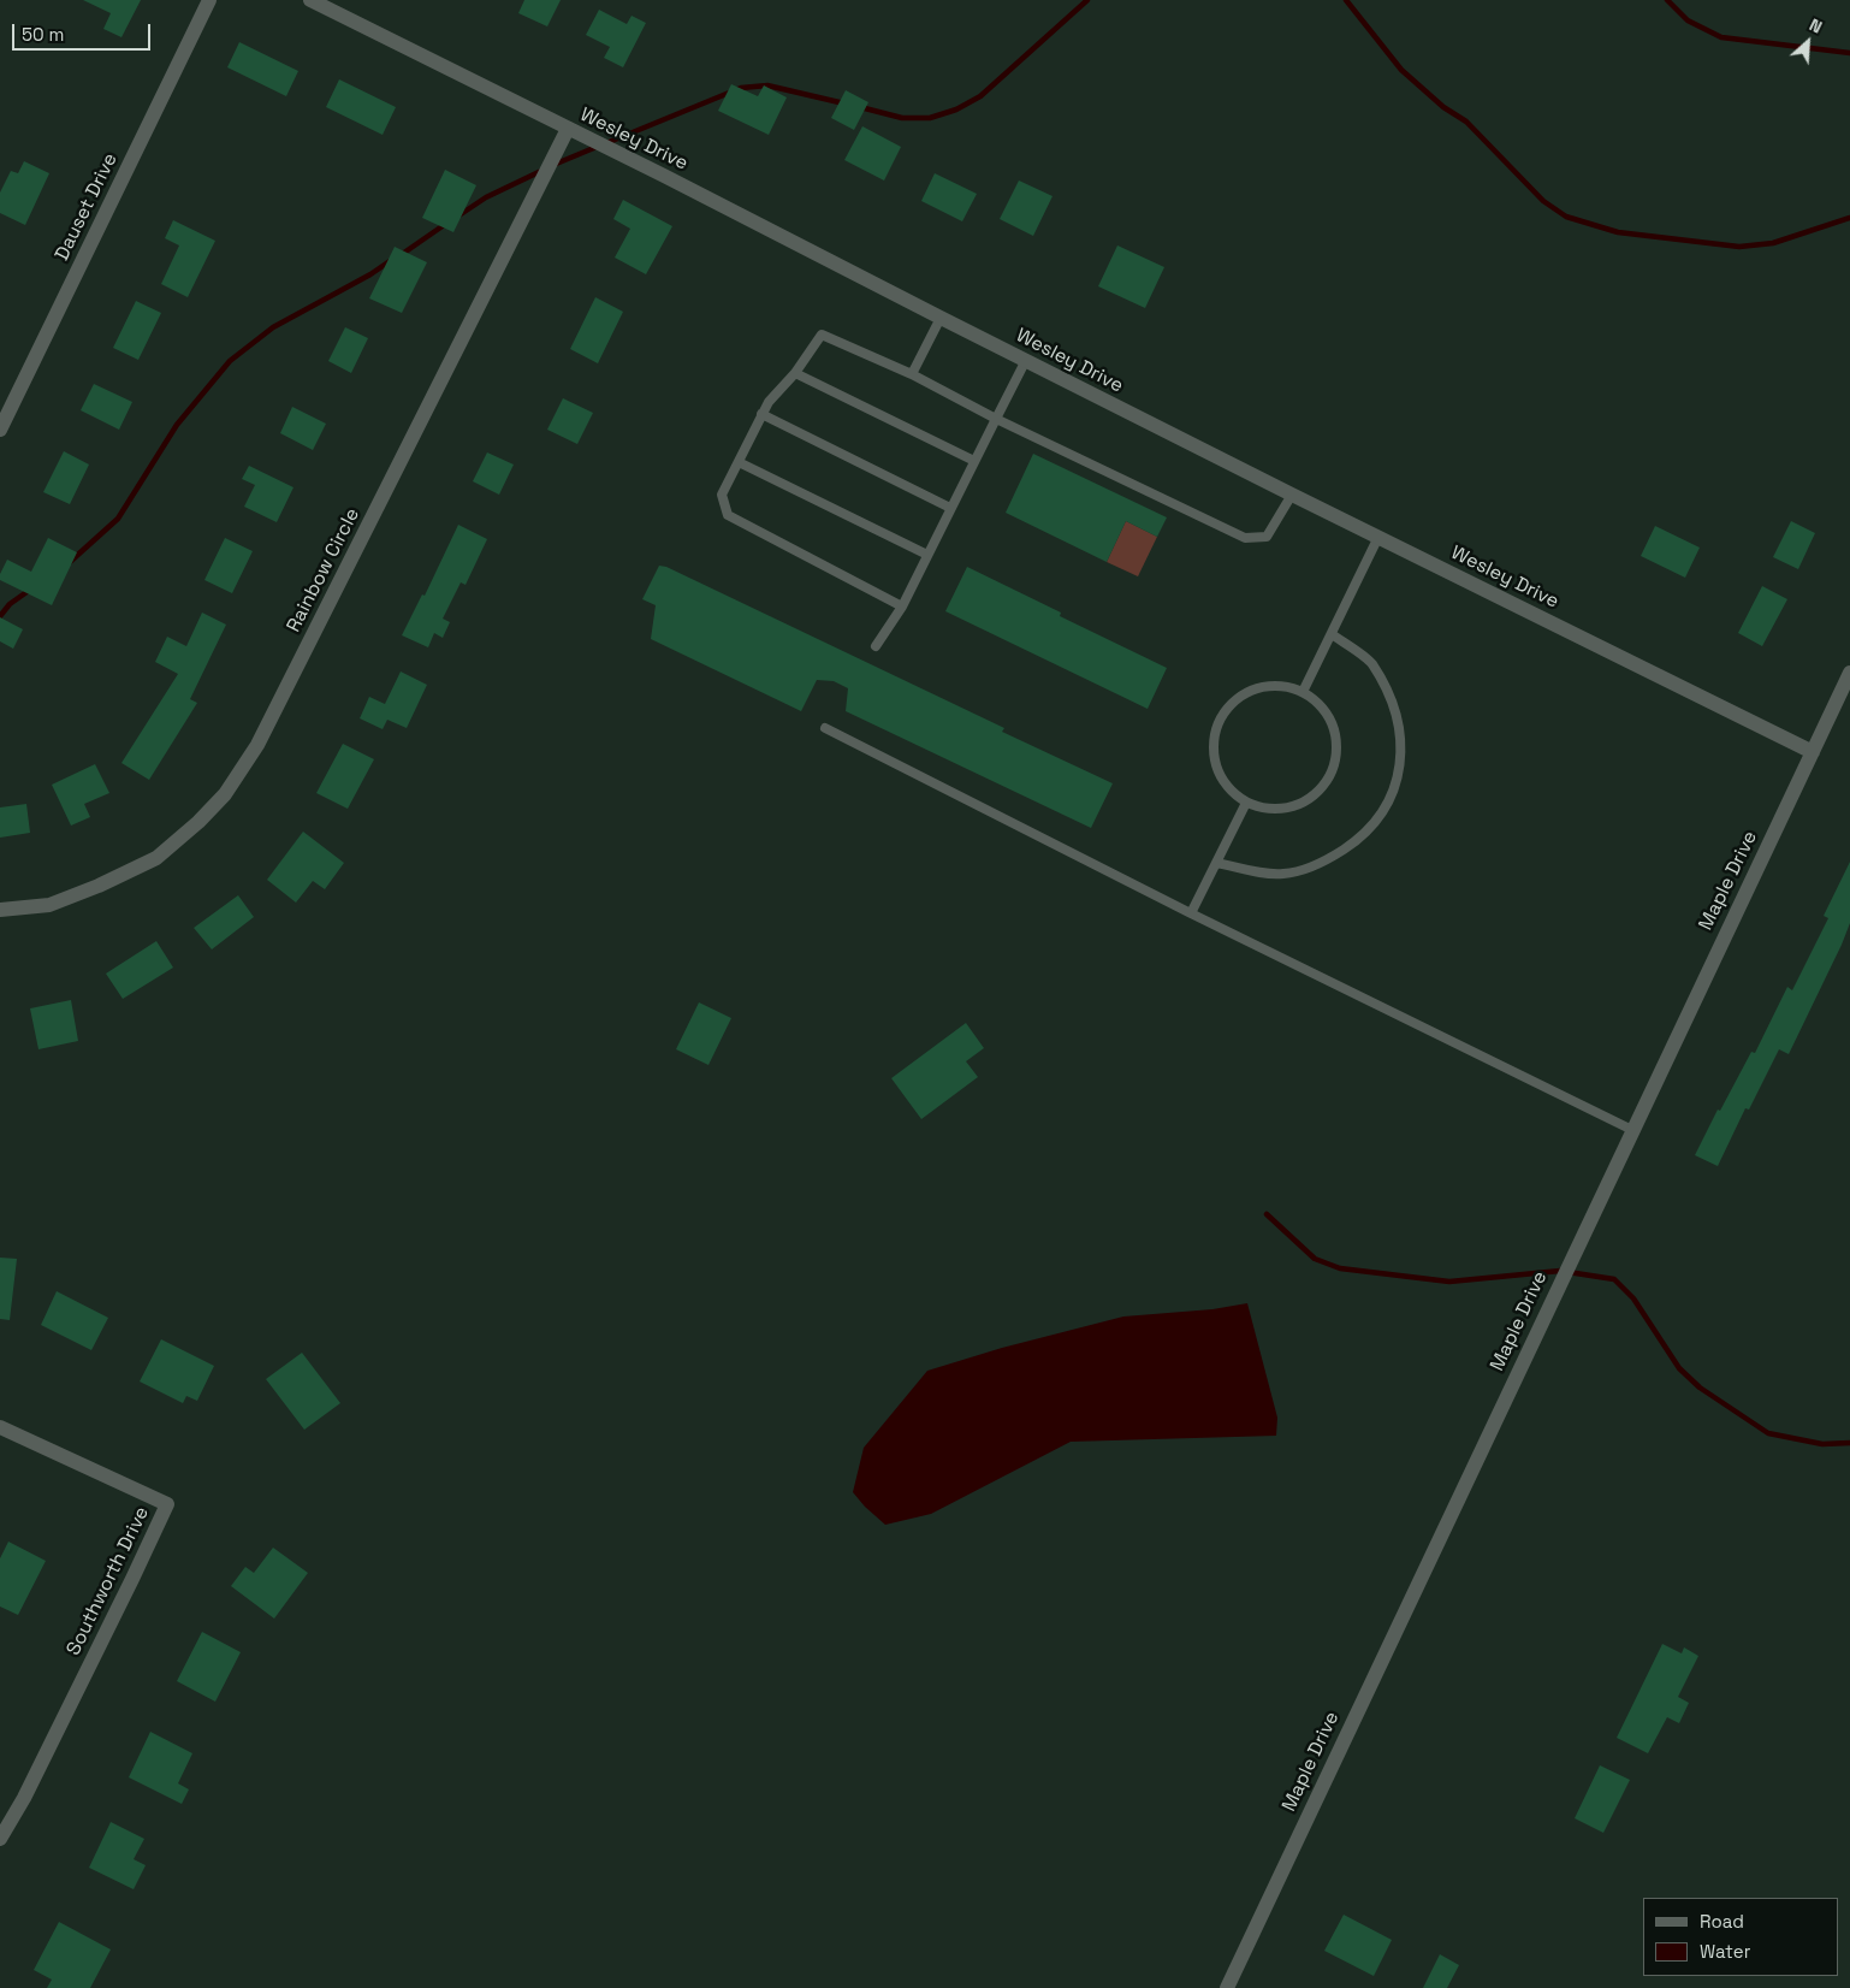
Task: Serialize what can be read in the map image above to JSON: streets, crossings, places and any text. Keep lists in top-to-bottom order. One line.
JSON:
{"streets":{"street":["Wesley Drive","Dauset Drive","Rainbow Circle","Maple Drive","Southworth Drive"]},"crossings":[["Wesley Drive","Rainbow Circle"],["Wesley Drive","Maple Drive"]],"legend":["Road","Water"],"scale_bar":"50 m","north":"top right"}
